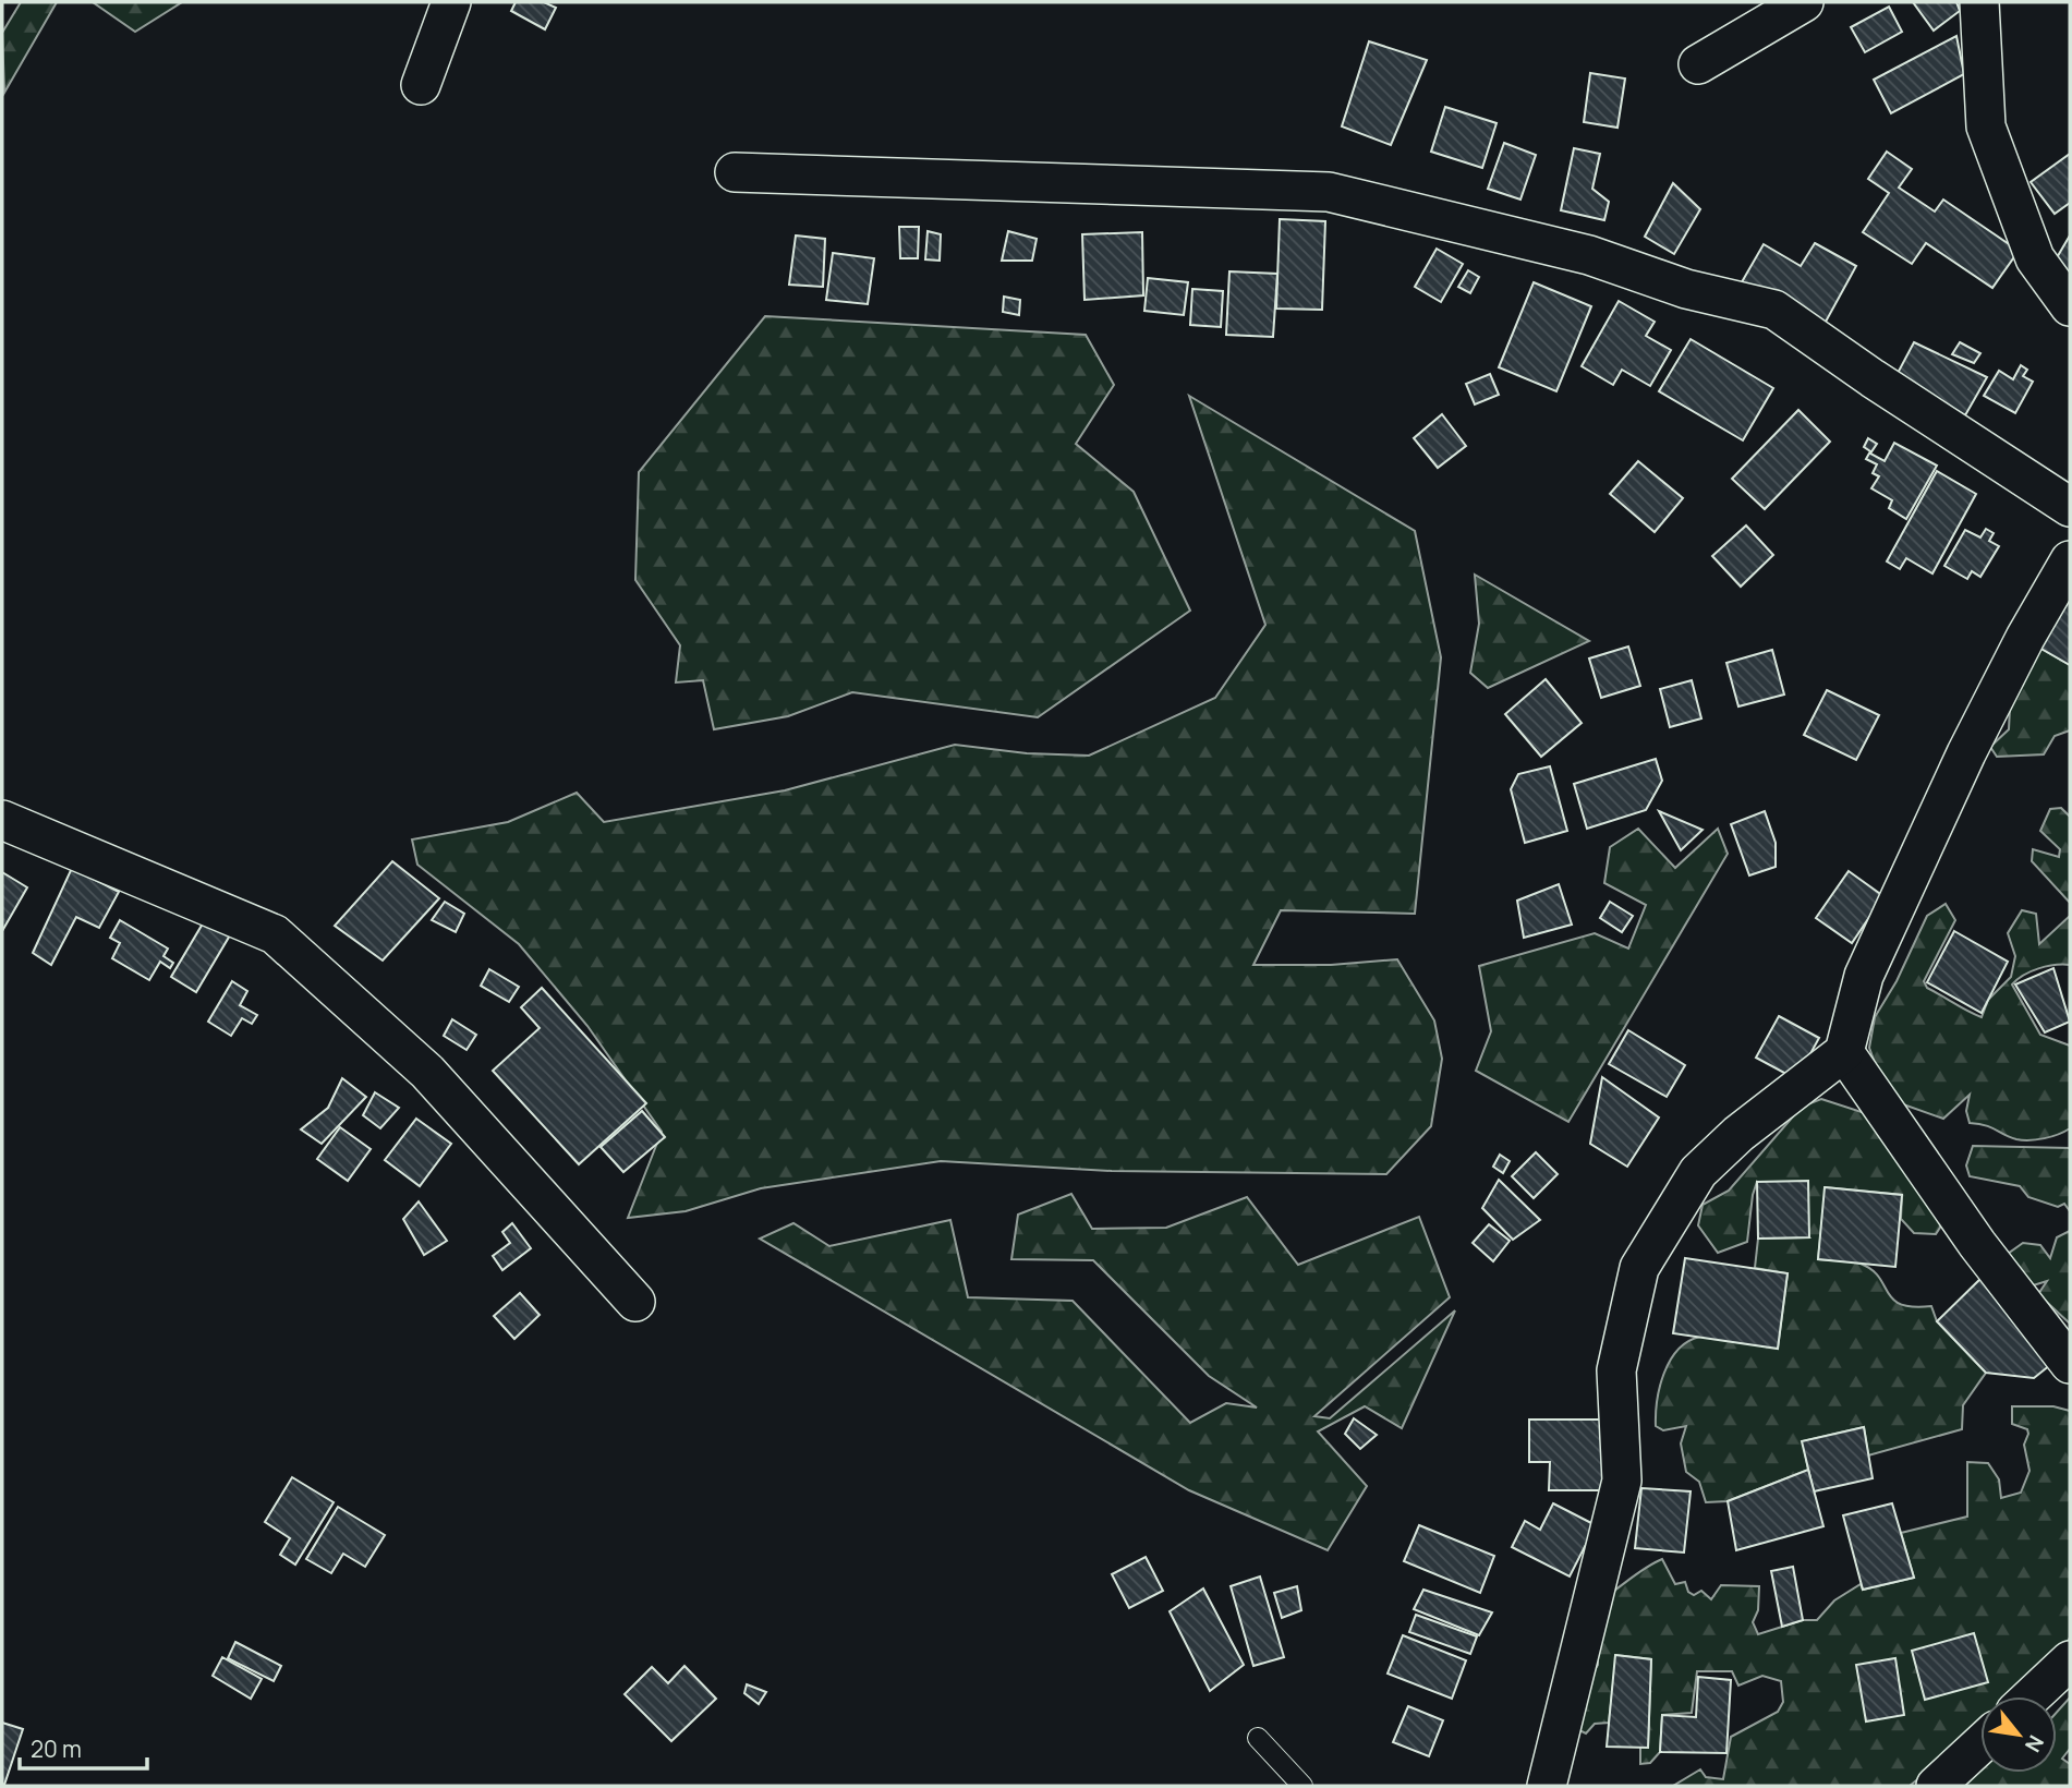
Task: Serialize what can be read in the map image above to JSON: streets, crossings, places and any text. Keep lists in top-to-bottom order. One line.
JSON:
{"scale_bar":"20 m","north":"bottom right"}
